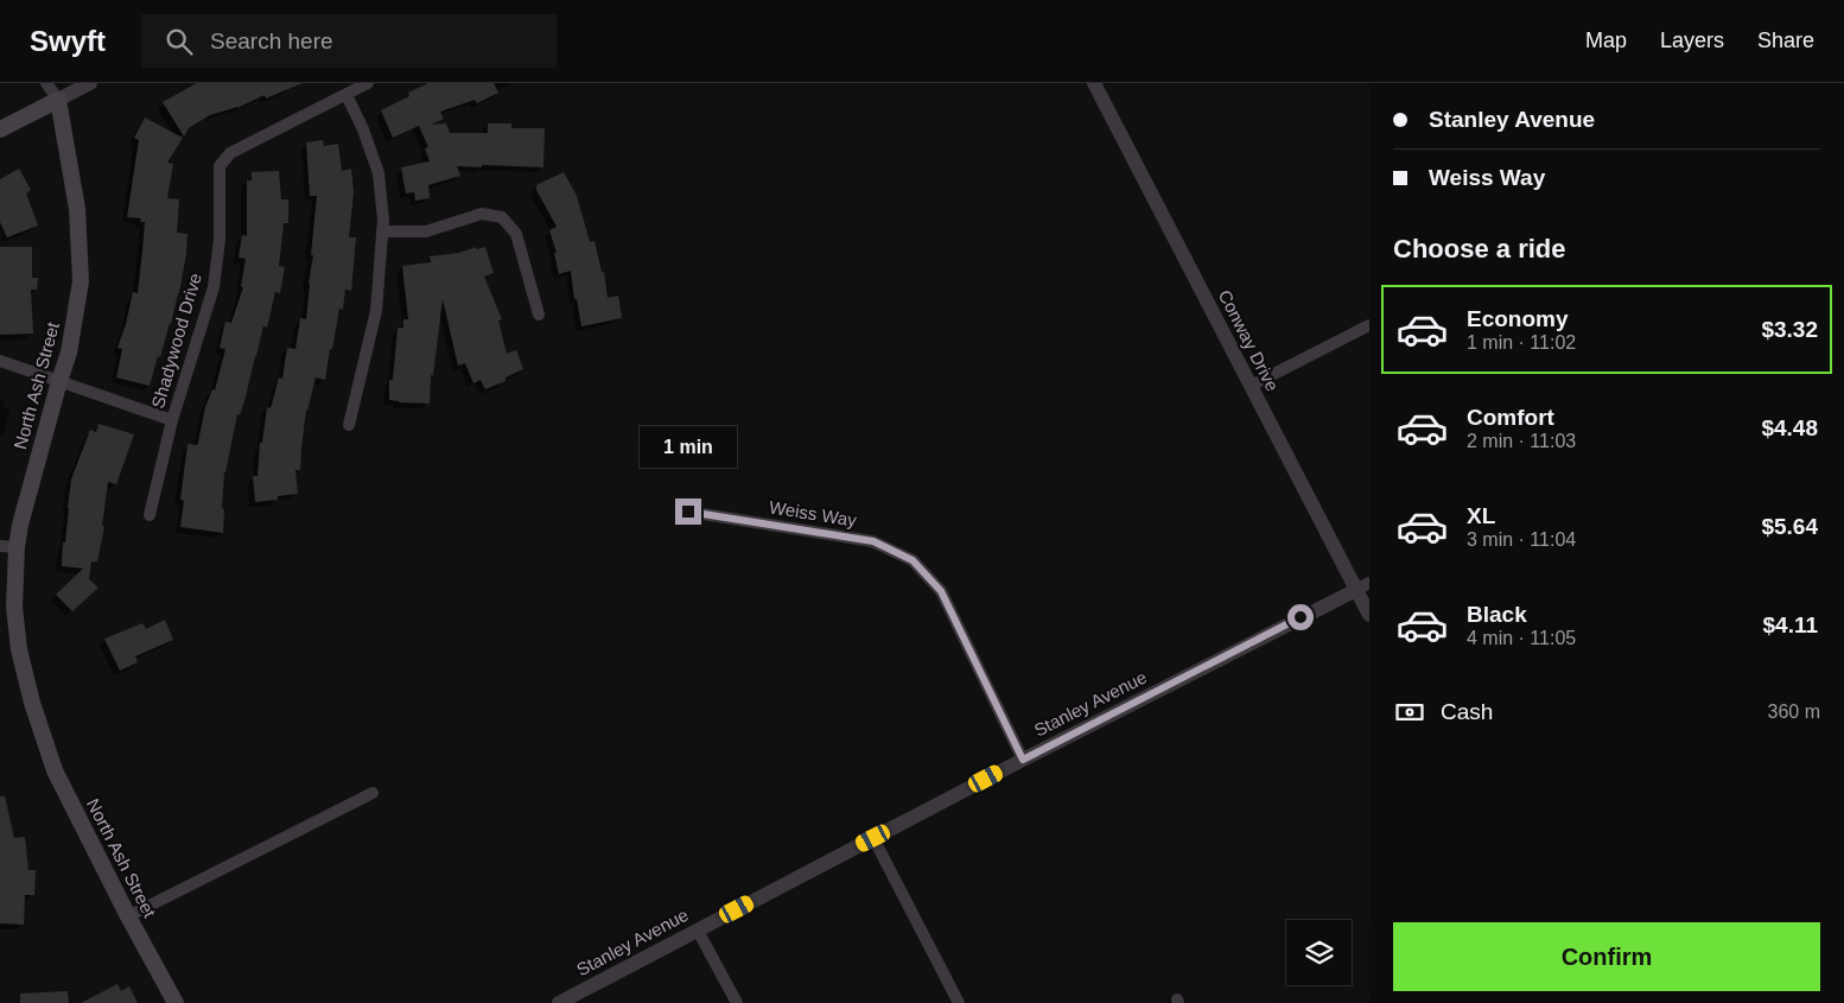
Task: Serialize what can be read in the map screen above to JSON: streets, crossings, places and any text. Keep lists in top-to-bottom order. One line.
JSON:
{"streets":{"main road":["North Ash Street"],"street":["Shadywood Drive","Conway Drive","Weiss Way","Stanley Avenue"]},"crossings":[["Conway Drive","Stanley Avenue"],["Weiss Way","Stanley Avenue"]],"page":{"header":"Swyft","search":"Search here","nav":["Map","Layers","Share"],"banner":["Stanley Avenue","Weiss Way"],"heading":"Choose a ride","list":[{"name":"Economy","note":"1 min · 11:02","value":"$3.32"},{"name":"Comfort","note":"2 min · 11:03","value":"$4.48"},{"name":"XL","note":"3 min · 11:04","value":"$5.64"},{"name":"Black","note":"4 min · 11:05","value":"$4.11"}],"bubble":"1 min","pay":["Cash","360 m"],"buttons":"Confirm"}}
